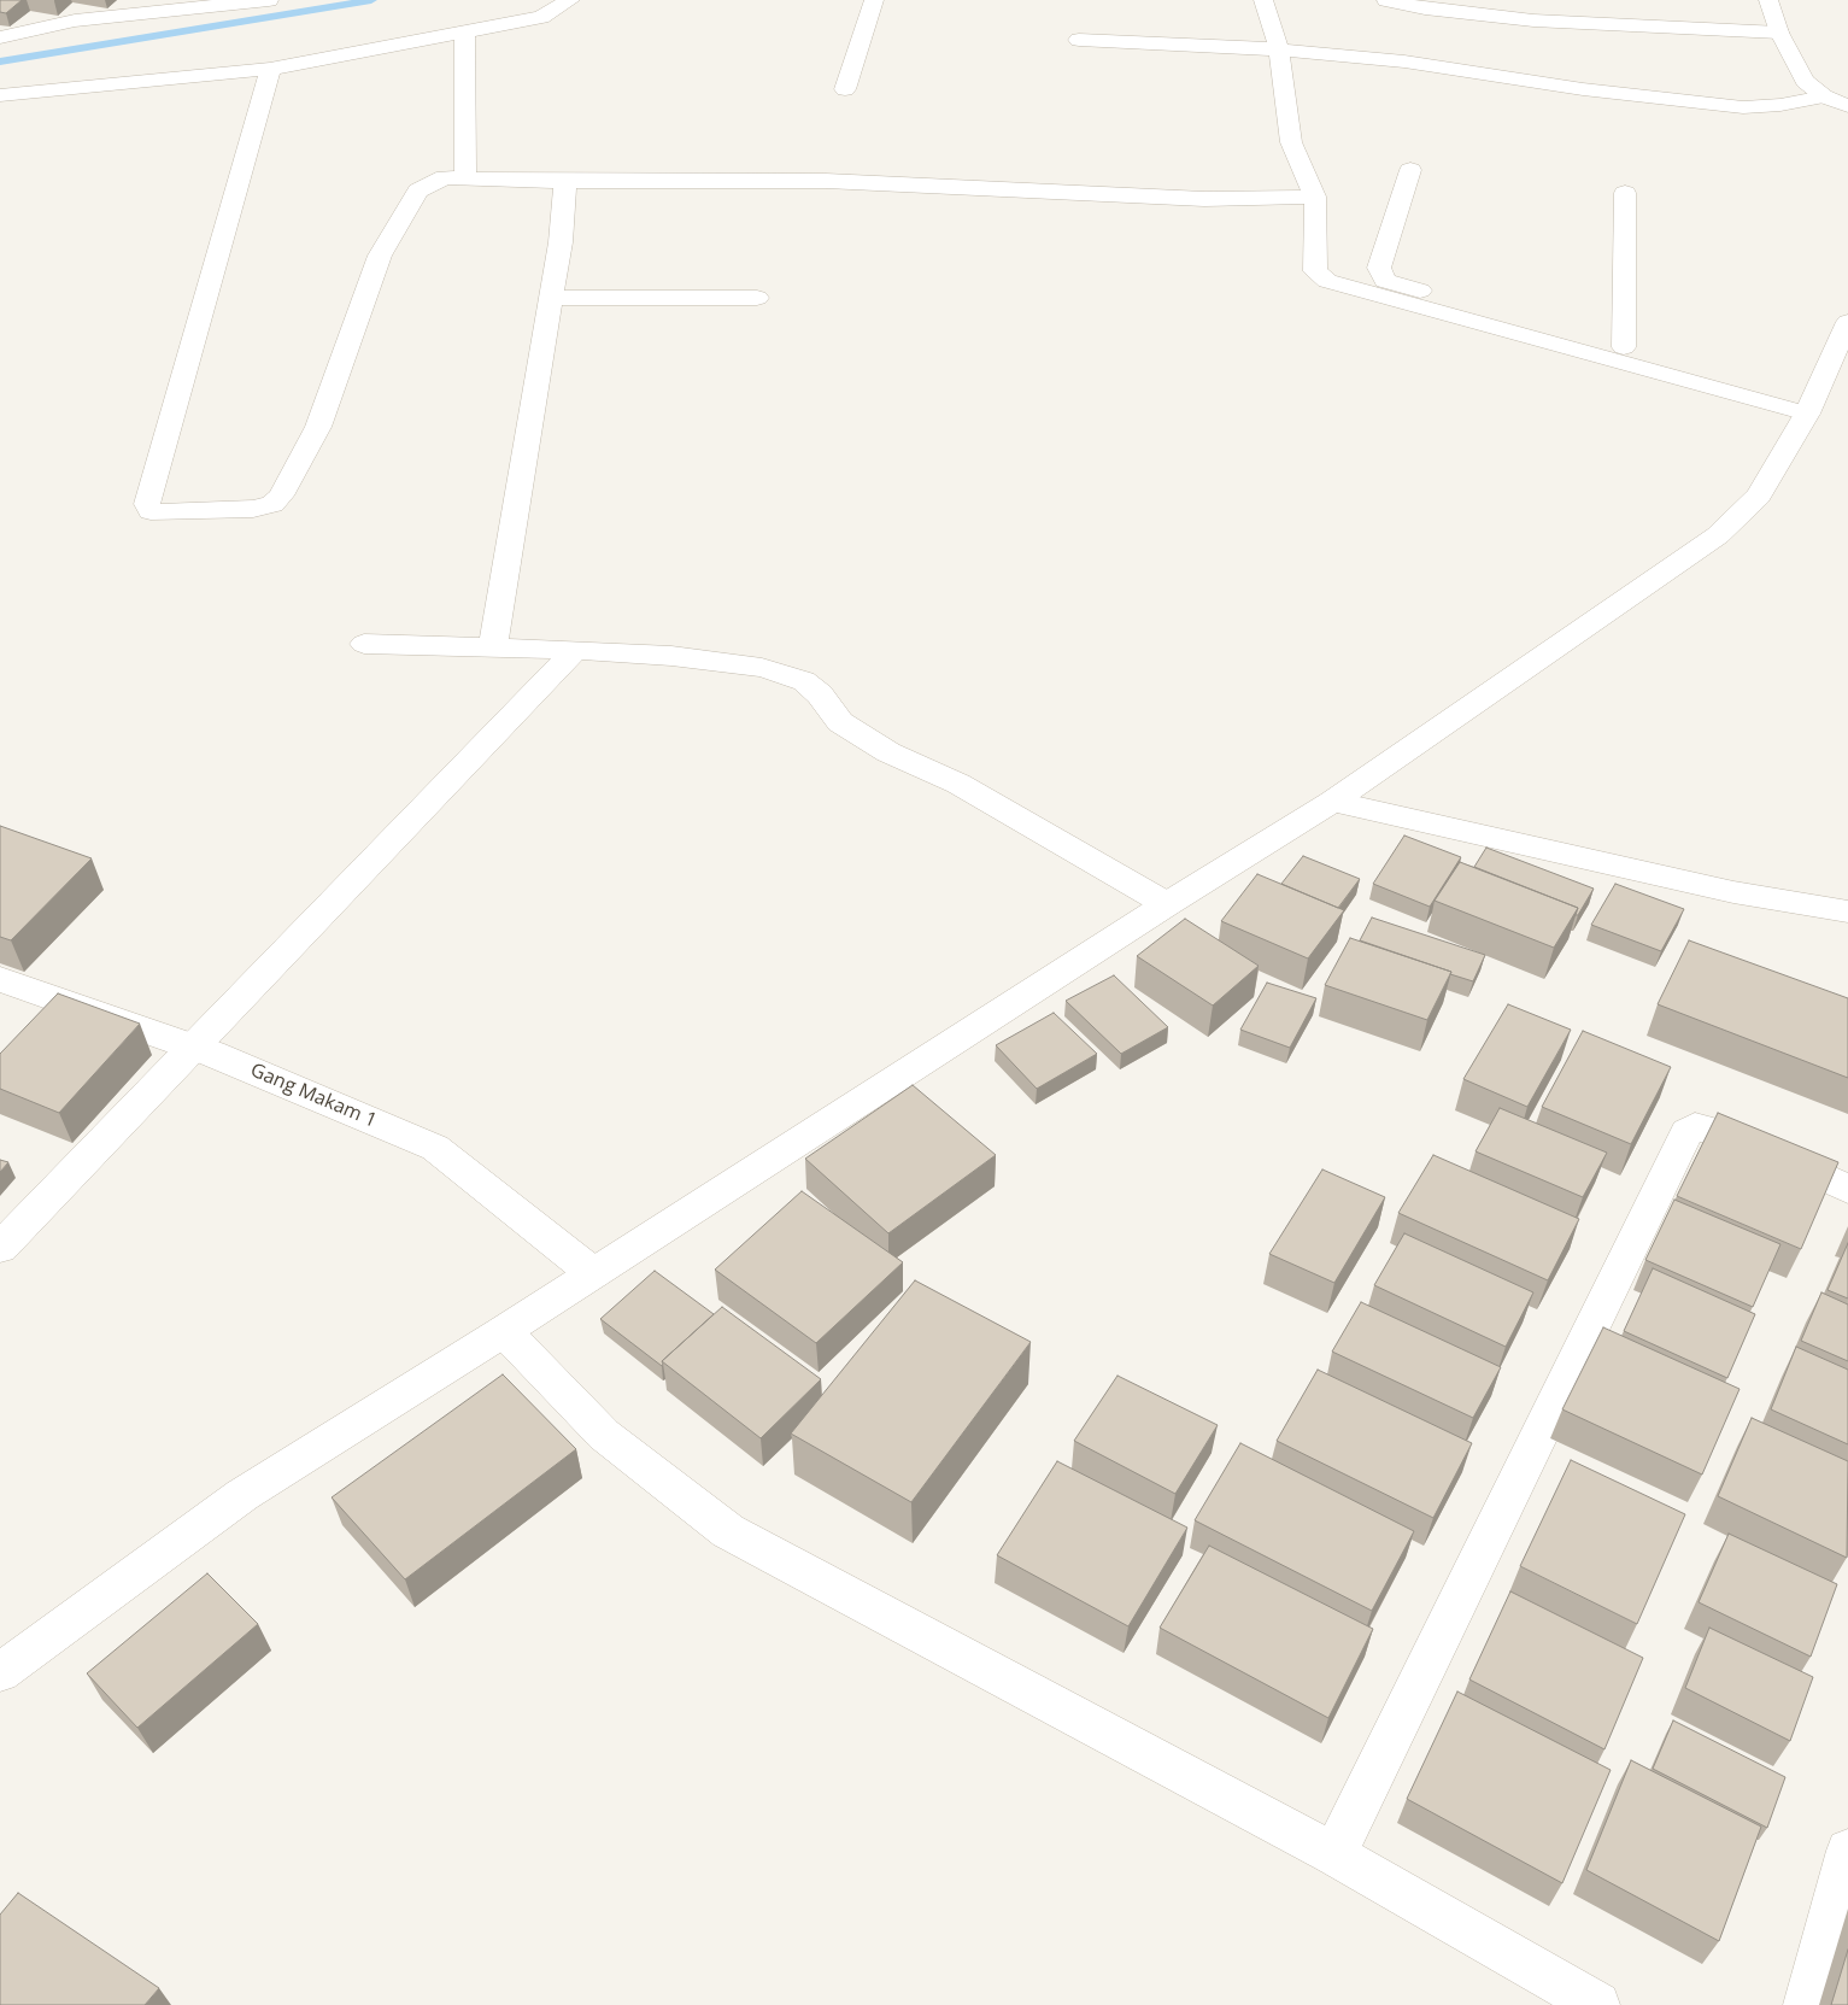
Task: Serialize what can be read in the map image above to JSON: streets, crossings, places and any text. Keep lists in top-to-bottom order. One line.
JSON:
{"streets":{"street":["Gang Makam 1"]}}
